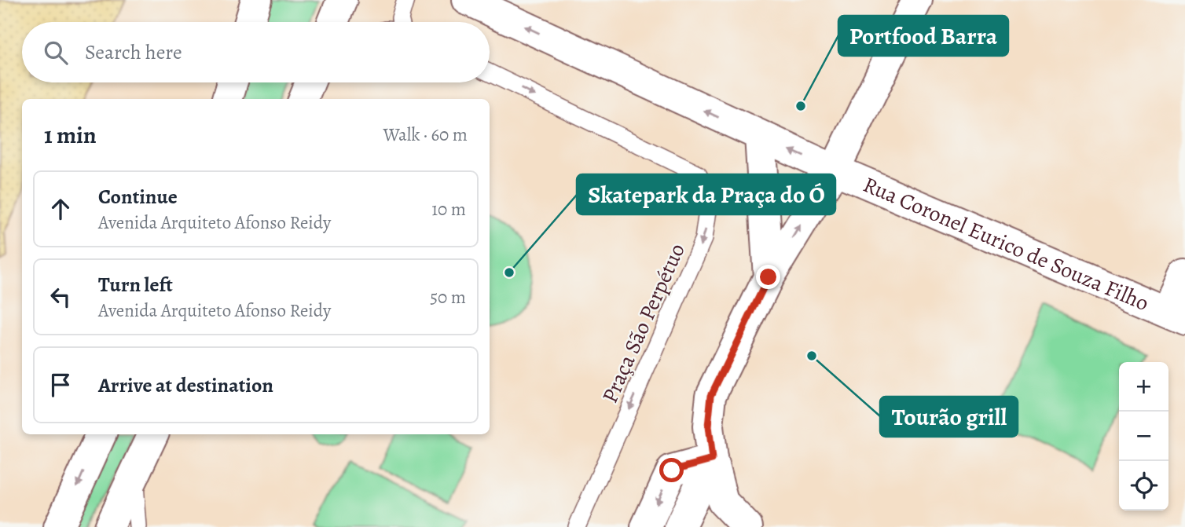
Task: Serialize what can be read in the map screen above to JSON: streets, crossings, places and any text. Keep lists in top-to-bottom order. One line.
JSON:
{"streets":{"street":["Rua Coronel Eurico de Souza Filho"],"lane":["Praça São Perpétuo"]},"one_way":["Rua Coronel Eurico de Souza Filho"],"places":["Portfood Barra","Skatepark da Praça do Ó","Tourão grill"],"page":{"search":"Search here","heading":["1 min","Walk · 60 m"],"list":[["Continue","Avenida Arquiteto Afonso Reidy","10 m"],["Turn left","Avenida Arquiteto Afonso Reidy","50 m"],"Arrive at destination"],"map_buttons":["+","−"]}}
